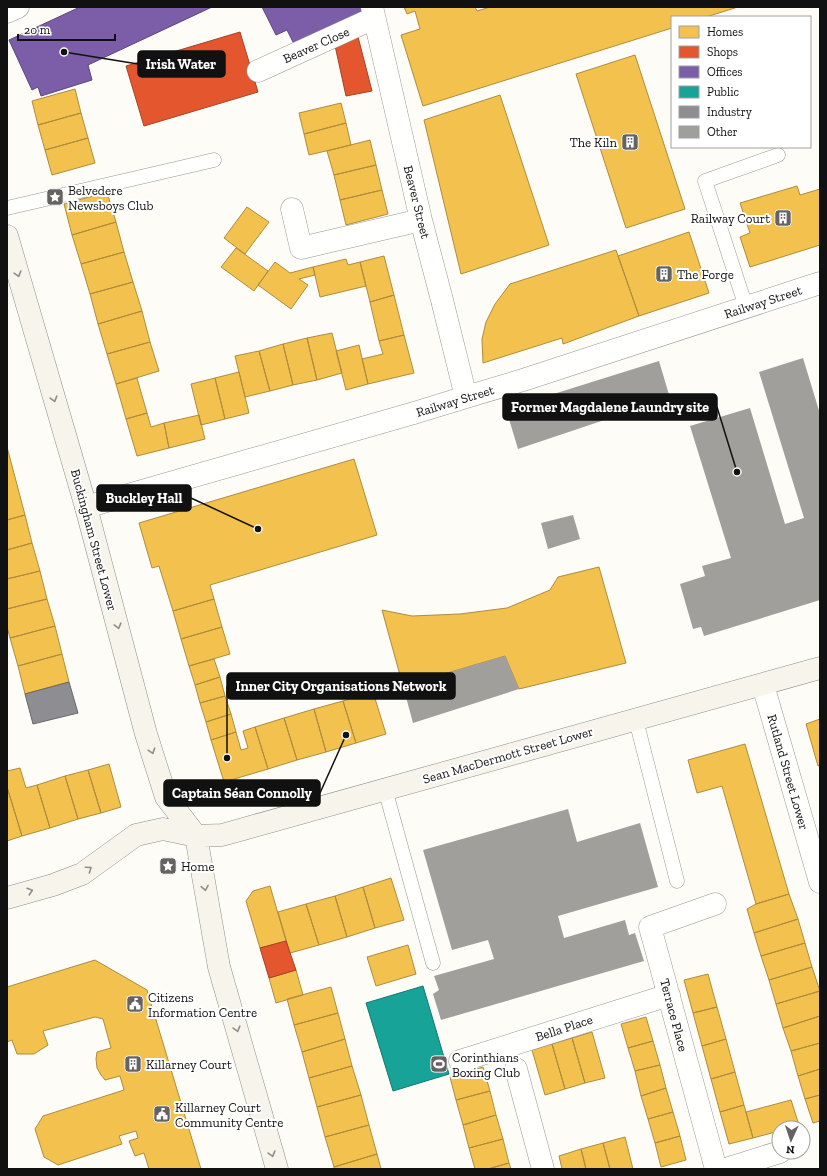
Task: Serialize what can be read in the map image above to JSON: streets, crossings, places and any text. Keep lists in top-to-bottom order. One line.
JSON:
{"streets":{"street":["Beaver Close","Beaver Street","Railway Street","Buckingham Street Lower","Sean MacDermott Street Lower","Rutland Street Lower","Terrace Place","Bella Place"]},"crossings":[["Beaver Close","Beaver Street"],["Beaver Street","Railway Street"],["Railway Street","Buckingham Street Lower"],["Buckingham Street Lower","Sean MacDermott Street Lower"],["Sean MacDermott Street Lower","Rutland Street Lower"],["Terrace Place","Bella Place"]],"one_way":["Buckingham Street Lower"],"places":{"other":["Irish Water","Former Magdalene Laundry site","Buckley Hall","Captain Séan Connolly","Inner City Organisations Network"],"building":["The Kiln","Railway Court","The Forge","Killarney Court"],"place":["Belvedere Newsboys Club","Home"],"public building":["Citizens Information Centre","Killarney Court Community Centre"],"sports":["Corinthians Boxing Club"]},"legend":["Homes","Shops","Offices","Public","Industry","Other"],"scale_bar":"20 m","north":"bottom"}
